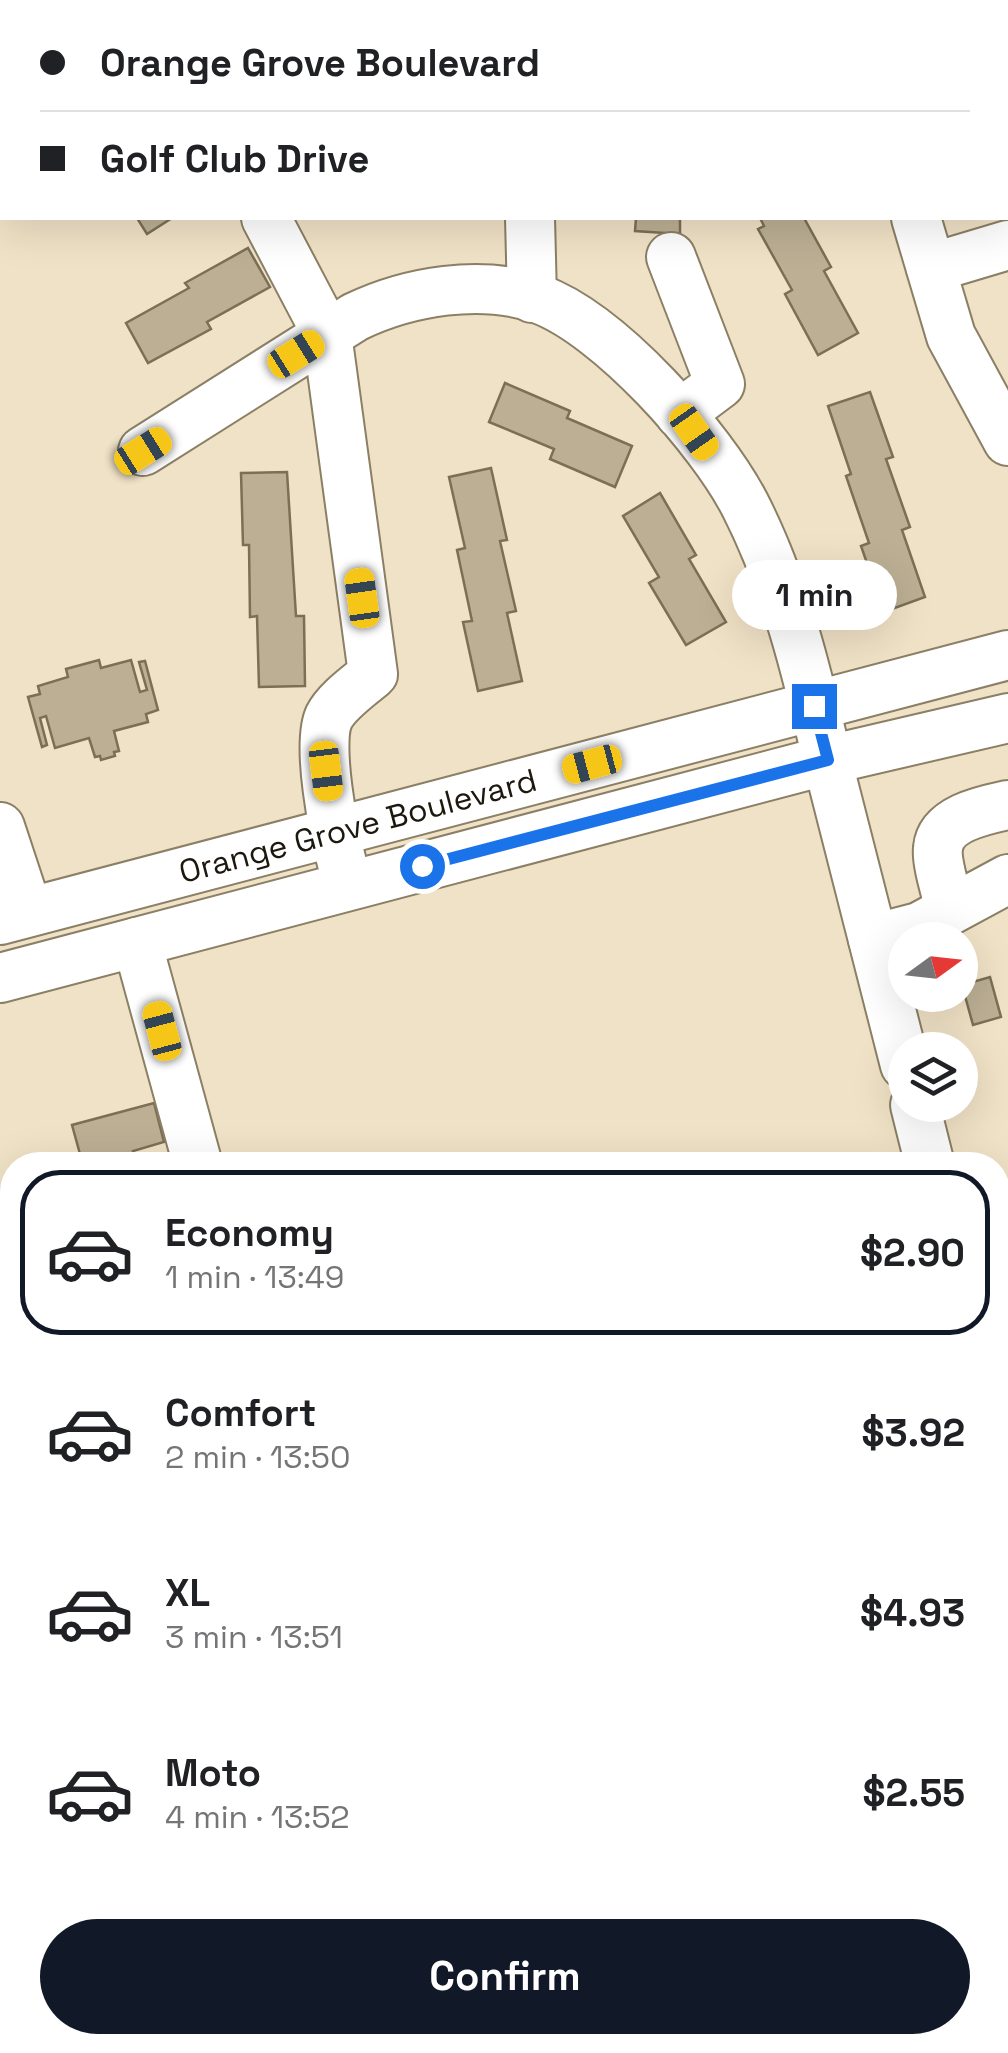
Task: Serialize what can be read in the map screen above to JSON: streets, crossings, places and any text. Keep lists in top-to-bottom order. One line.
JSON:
{"streets":{"street":["Orange Grove Boulevard"]},"north":"right","page":{"banner":["Orange Grove Boulevard","Golf Club Drive"],"bubble":"1 min","list":[{"name":"Economy","note":"1 min · 13:49","value":"$2.90"},{"name":"Comfort","note":"2 min · 13:50","value":"$3.92"},{"name":"XL","note":"3 min · 13:51","value":"$4.93"},{"name":"Moto","note":"4 min · 13:52","value":"$2.55"}],"buttons":"Confirm"}}
